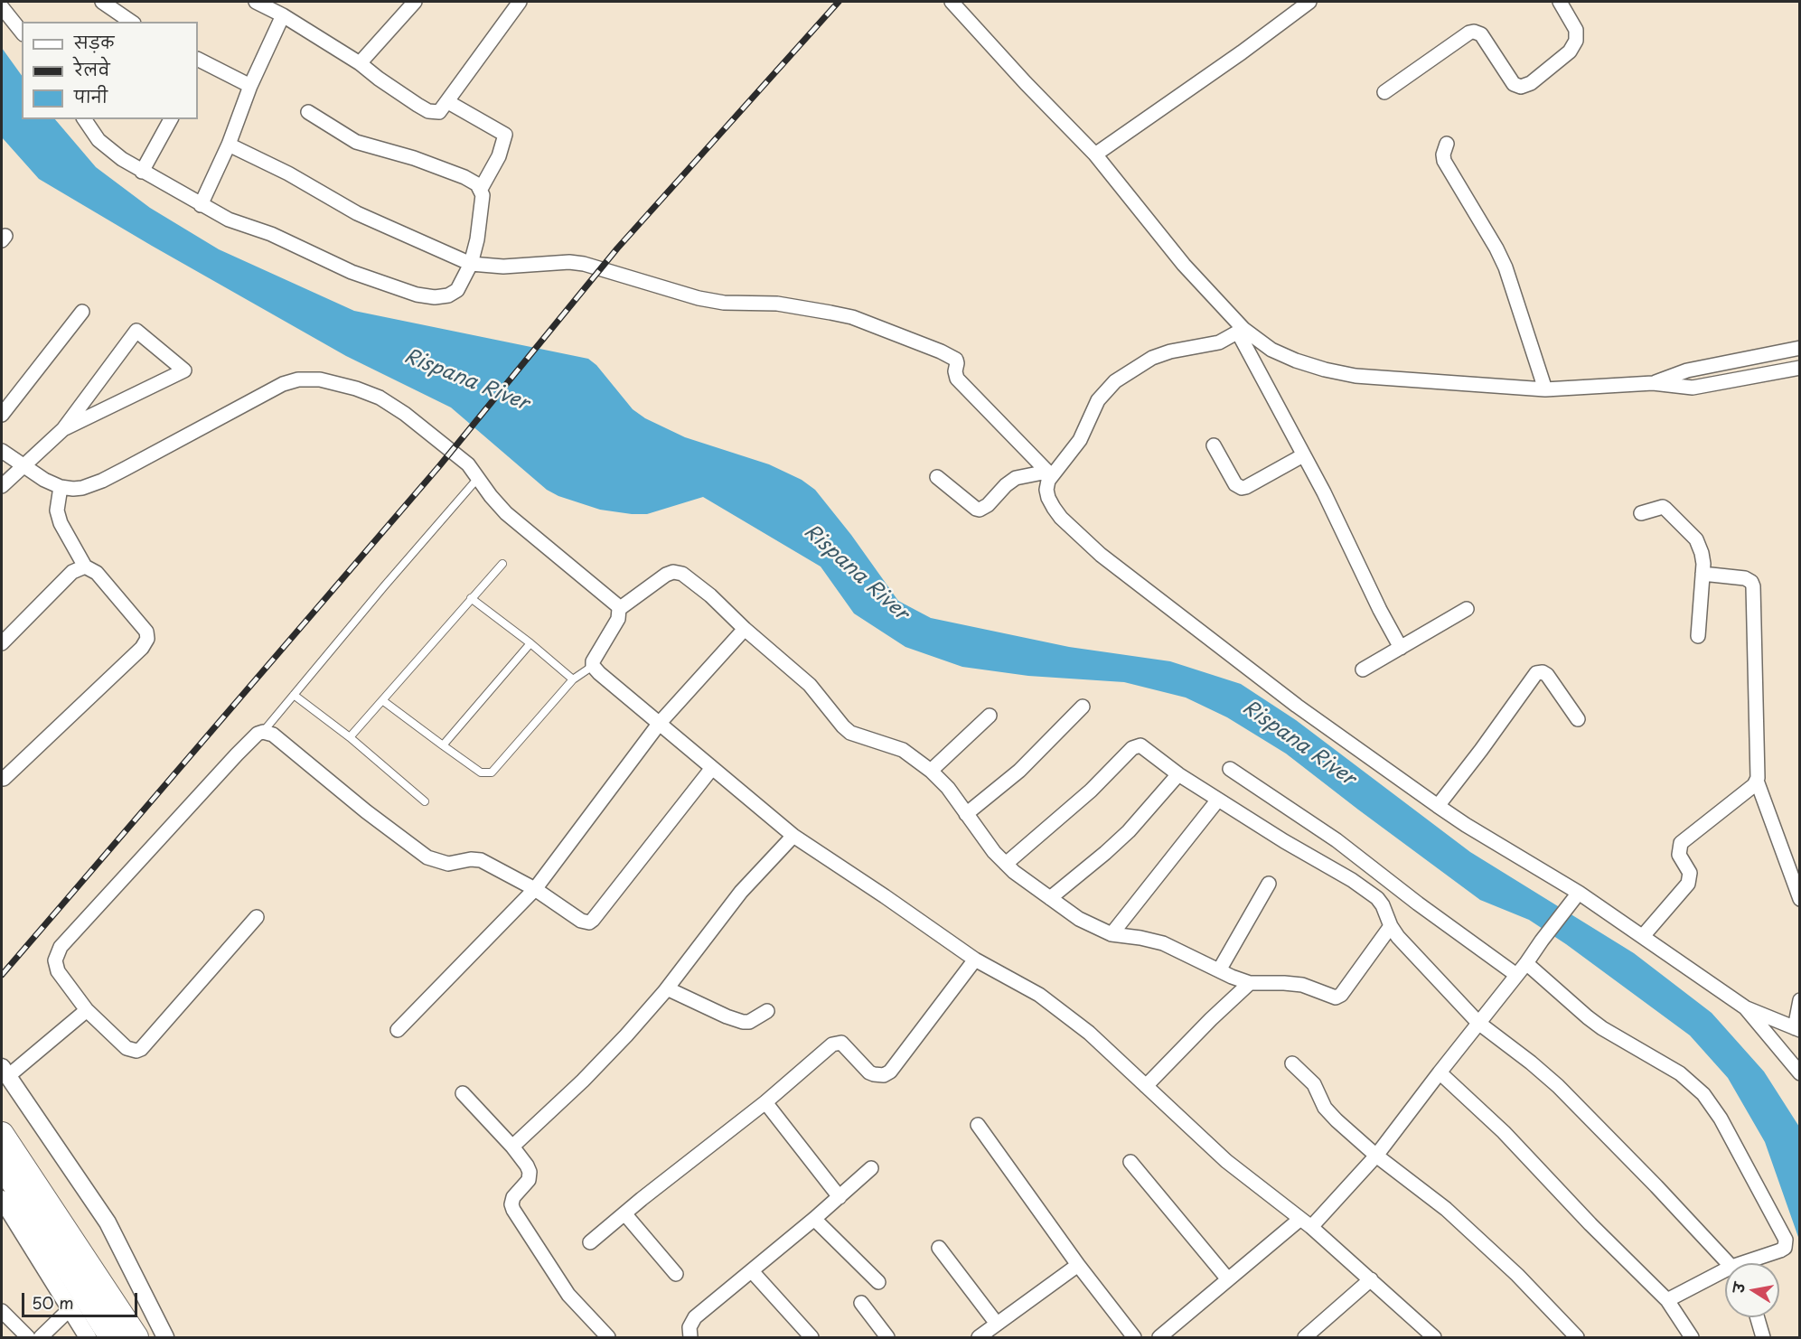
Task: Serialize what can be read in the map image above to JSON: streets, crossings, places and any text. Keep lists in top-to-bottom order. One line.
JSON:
{"water":["Rispana River"],"legend":["सड़क","रेलवे","पानी"],"scale_bar":"50 m","north":"left"}
